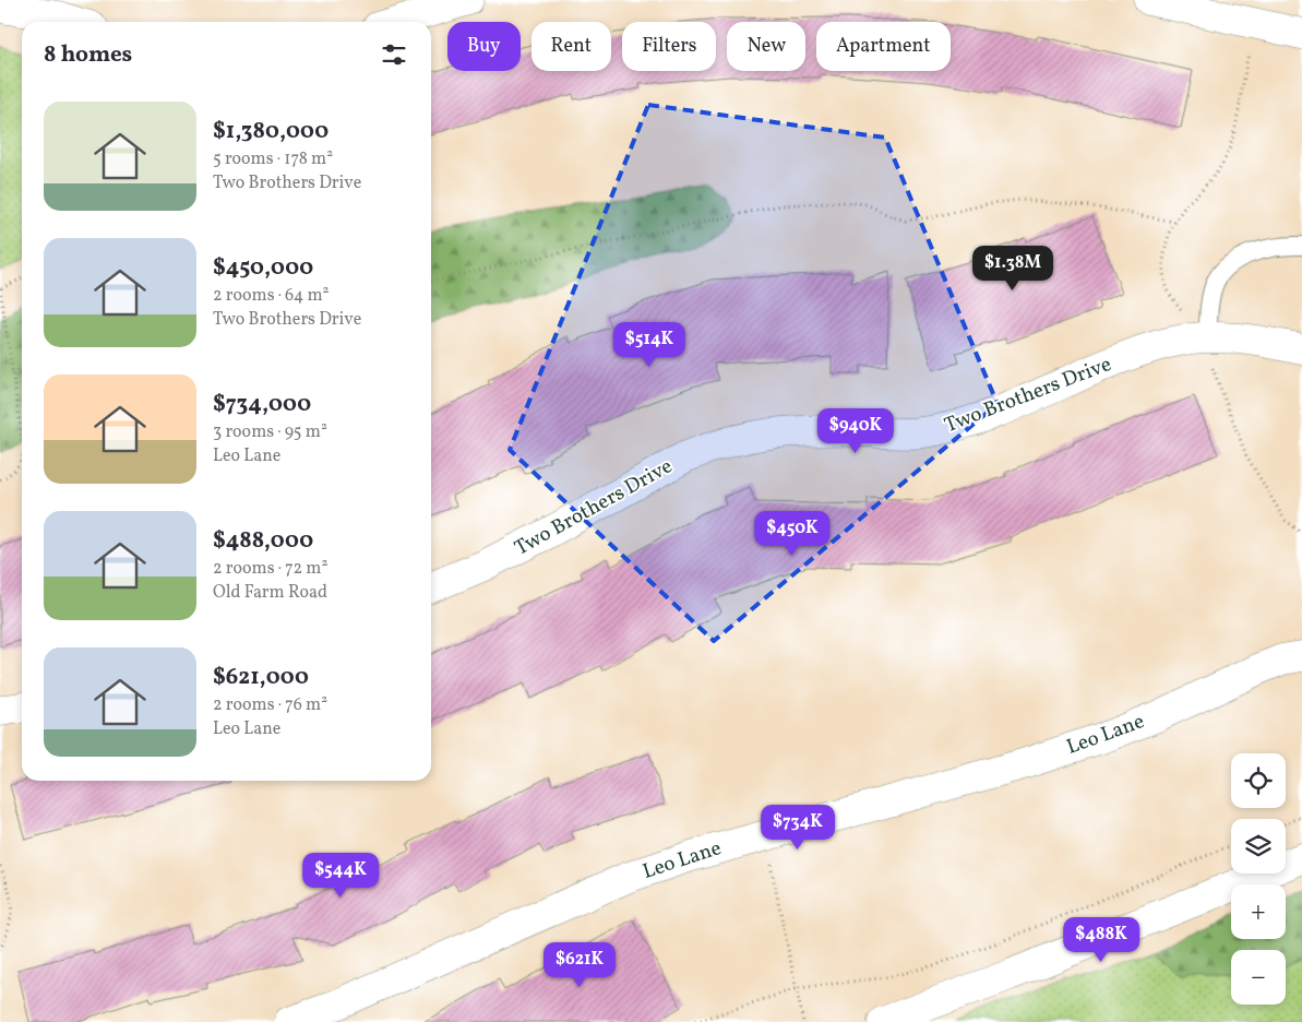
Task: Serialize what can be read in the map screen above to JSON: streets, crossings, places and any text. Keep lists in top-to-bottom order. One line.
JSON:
{"streets":{"street":["Two Brothers Drive","Leo Lane"]},"page":{"chip":["Buy","Rent","Filters","New","Apartment"],"heading":"8 homes","list":[{"name":"$1,380,000","note":"5 rooms · 178 m² · Two Brothers Drive"},{"name":"$450,000","note":"2 rooms · 64 m² · Two Brothers Drive"},{"name":"$734,000","note":"3 rooms · 95 m² · Leo Lane"},{"name":"$488,000","note":"2 rooms · 72 m² · Old Farm Road"},{"name":"$621,000","note":"2 rooms · 76 m² · Leo Lane"}],"price":["$1.38M","$514K","$940K","$450K","$734K","$544K","$488K","$621K"],"map_buttons":["+","−"]}}
